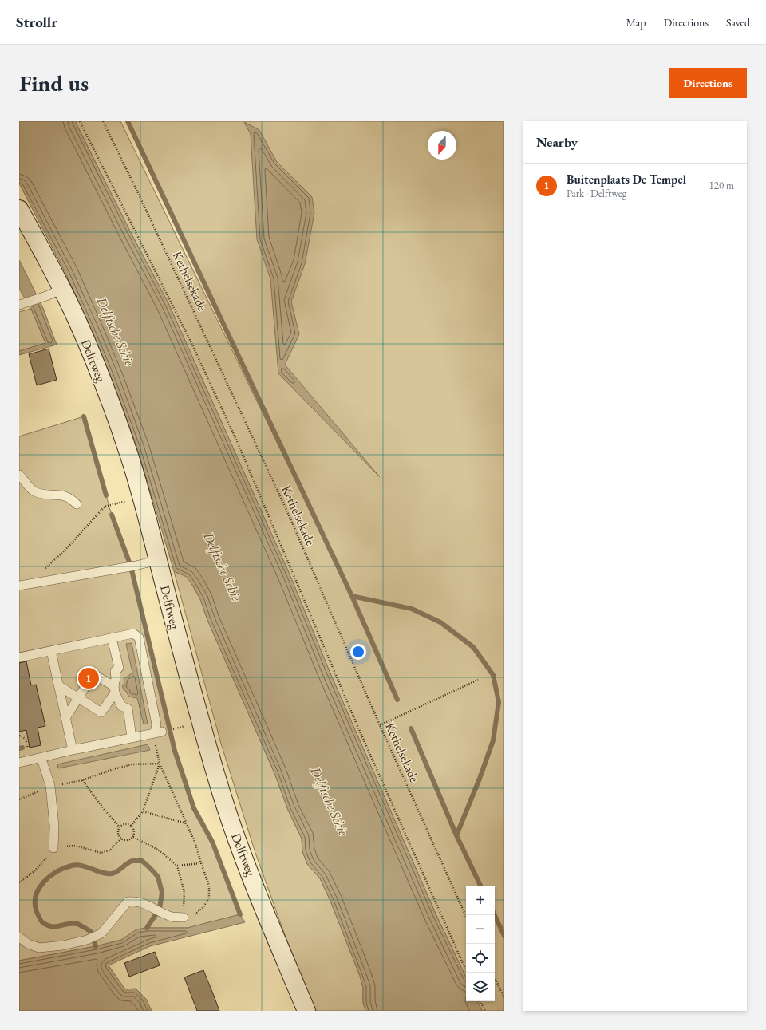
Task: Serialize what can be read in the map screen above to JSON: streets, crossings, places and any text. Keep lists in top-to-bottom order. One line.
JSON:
{"streets":{"street":["Delftweg"],"path":["Kethelsekade"]},"water":["Delftsche Schie"],"north":"bottom","page":{"header":"Strollr","nav":["Map","Directions","Saved"],"buttons":"Directions","title":"Find us","heading":"Nearby","list":[{"mark":"1","name":"Buitenplaats De Tempel","note":"Park · Delftweg","value":"120 m"}],"pins":"1","map_buttons":["+","−"]}}
